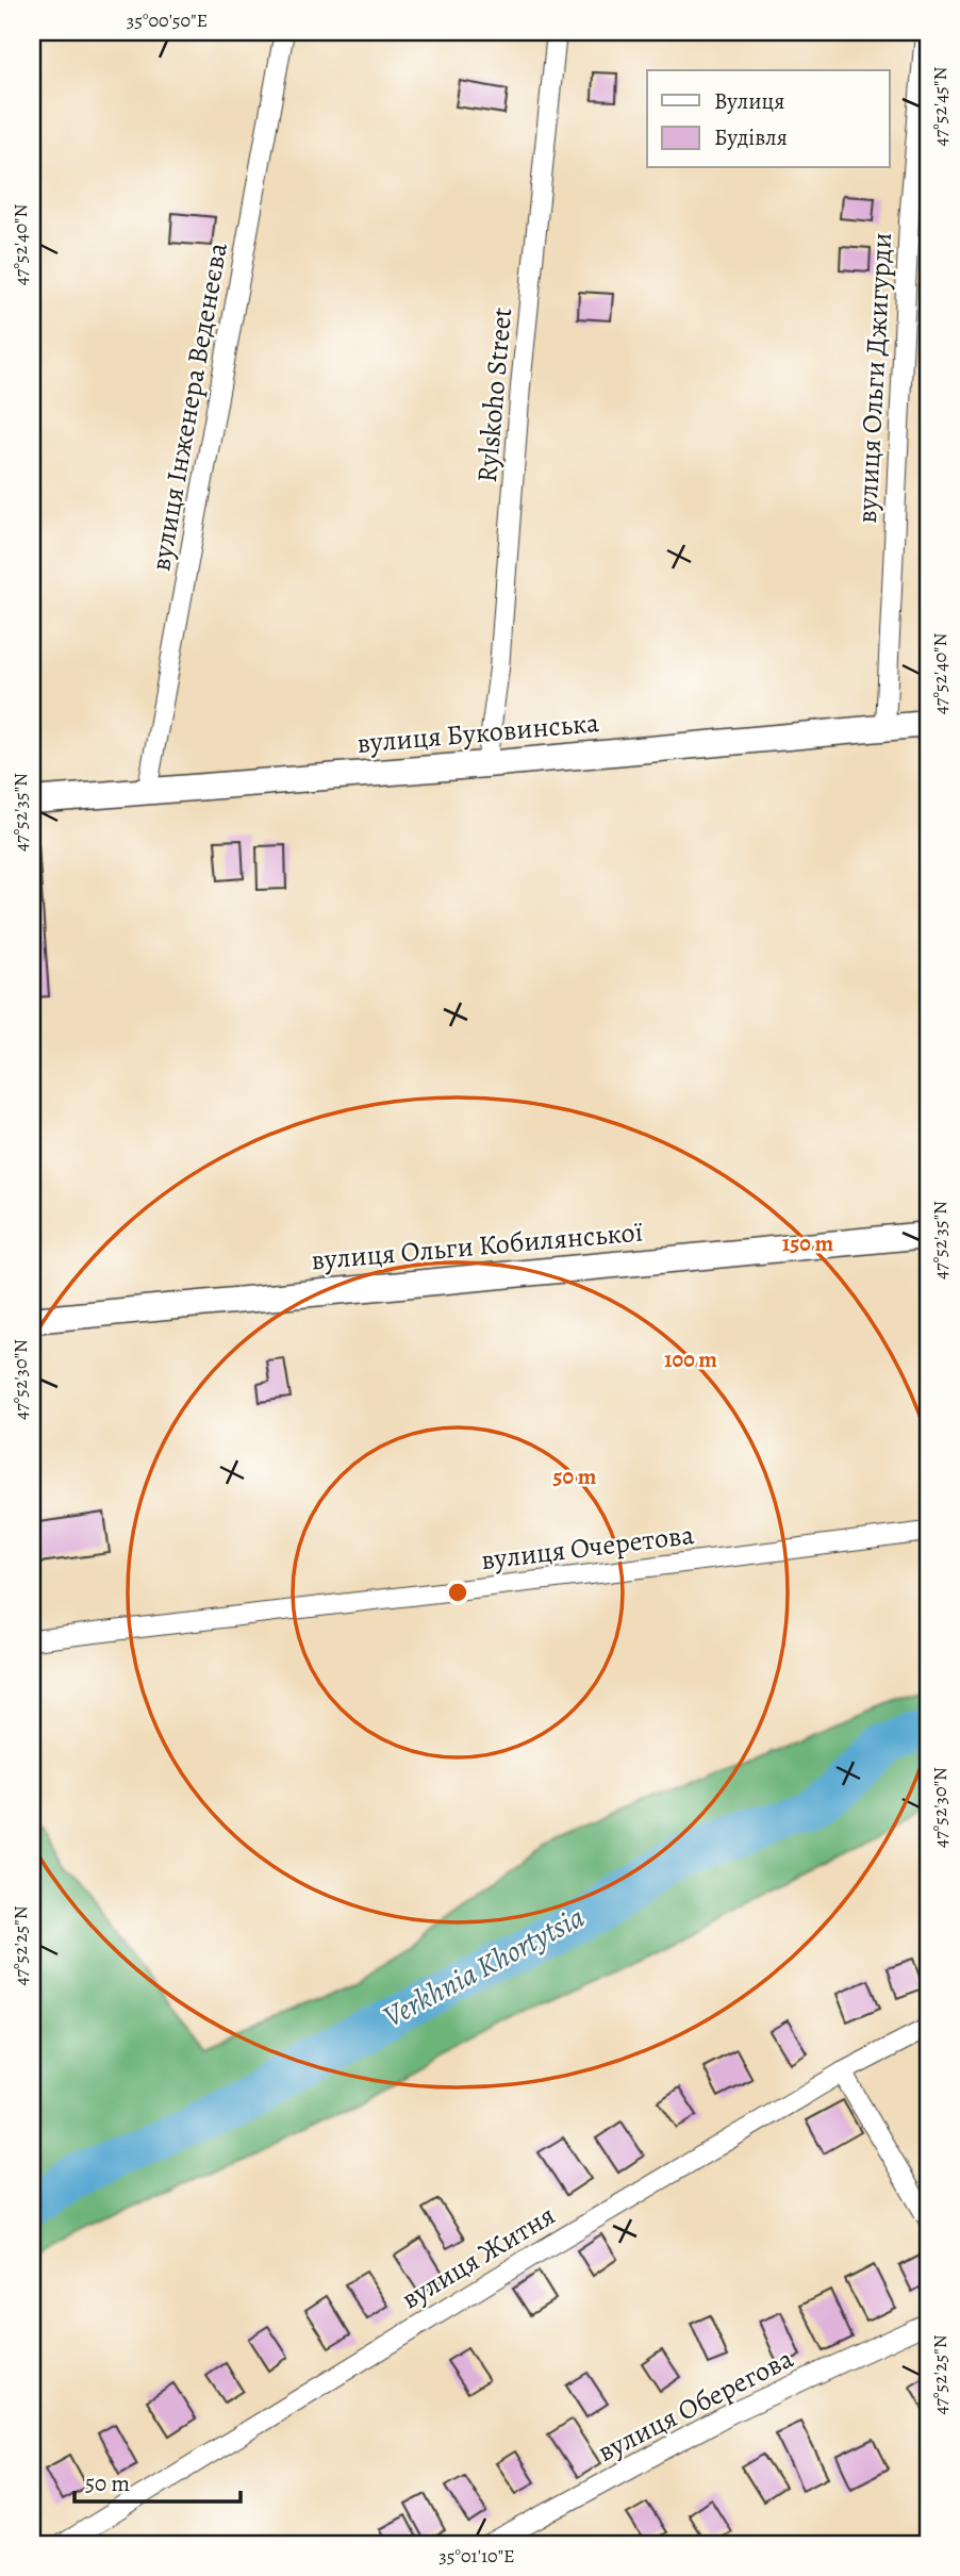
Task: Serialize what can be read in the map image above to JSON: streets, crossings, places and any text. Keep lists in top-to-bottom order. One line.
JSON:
{"streets":{"street":["вулиця Ольги Джигурди","Rylskoho Street","вулиця Інженера Веденеєва","вулиця Буковинська","вулиця Ольги Кобилянської","вулиця Очеретова","вулиця Житня","вулиця Оберегова"]},"crossings":[["вулиця Ольги Джигурди","вулиця Буковинська"],["Rylskoho Street","вулиця Буковинська"],["вулиця Інженера Веденеєва","вулиця Буковинська"]],"water":["Verkhnia Khortytsia"],"legend":["Вулиця","Будівля"],"scale_bar":"50 m","coordinates":["35°00'50\"E","47°52'45\"N","47°52'40\"N","47°52'35\"N","47°52'30\"N","47°52'25\"N","35°01'10\"E"],"rings":["150 m","100 m","50 m"]}
